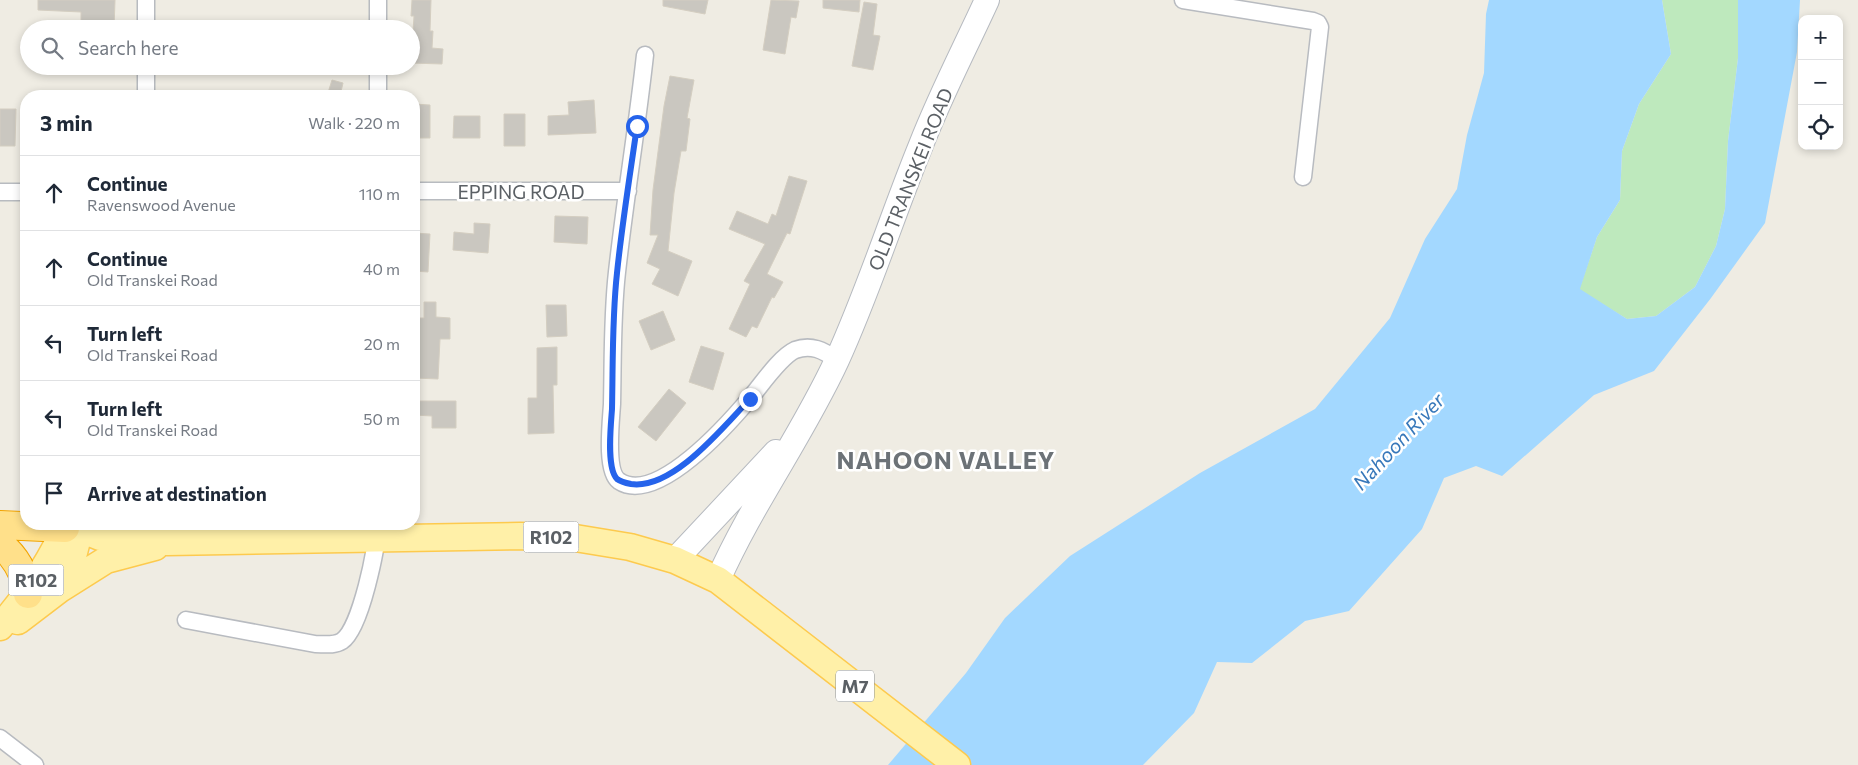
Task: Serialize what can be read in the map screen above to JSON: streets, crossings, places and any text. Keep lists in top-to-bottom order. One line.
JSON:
{"streets":{"main road":["OLD TRANSKEI ROAD","R102","M7"],"street":["EPPING ROAD"]},"crossings":[["OLD TRANSKEI ROAD","R102"],["R102","M7"]],"districts":["NAHOON VALLEY"],"water":["Nahoon River"],"page":{"map_buttons":["+","−"],"search":"Search here","heading":["3 min","Walk · 220 m"],"list":[["Continue","Ravenswood Avenue","110 m"],["Continue","Old Transkei Road","40 m"],["Turn left","Old Transkei Road","20 m"],["Turn left","Old Transkei Road","50 m"],"Arrive at destination"]}}
